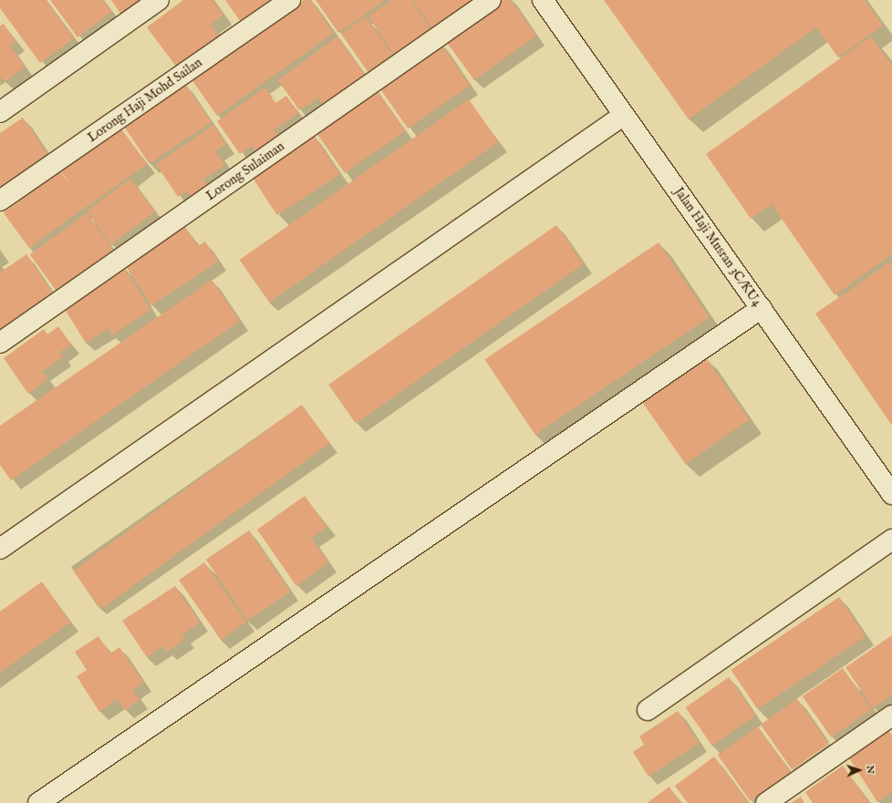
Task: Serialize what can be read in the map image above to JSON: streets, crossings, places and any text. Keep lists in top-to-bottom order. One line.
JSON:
{"streets":{"street":["Lorong Haji Mohd Sailan","Lorong Sulaiman","Jalan Haji Musran 3C/KU4"]},"north":"right"}
